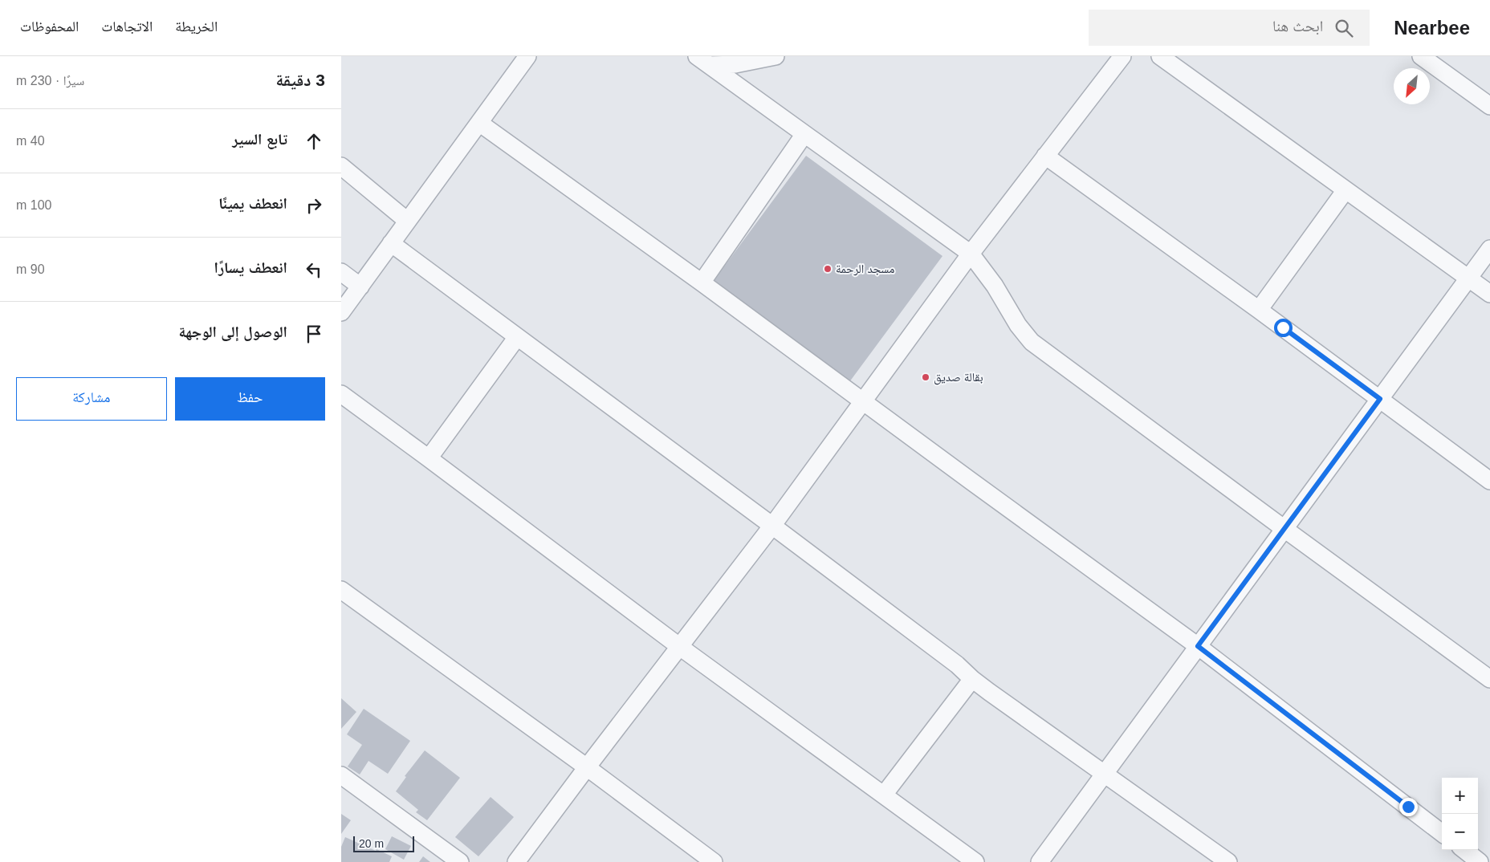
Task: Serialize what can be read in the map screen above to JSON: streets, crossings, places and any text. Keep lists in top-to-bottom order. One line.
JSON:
{"places":["مسجد الرحمة","بقالة صديق"],"scale_bar":"20 m","north":"bottom left","page":{"header":"Nearbee","search":"ابحث هنا","nav":["الخريطة","الاتجاهات","المحفوظات"],"heading":["3 دقيقة","سيرًا · 230 m"],"list":[["تابع السير","40 m"],["انعطف يمينًا","100 m"],["انعطف يسارًا","90 m"],"الوصول إلى الوجهة"],"buttons":["حفظ","مشاركة"],"map_buttons":["+","−"],"scale":"20 m"}}
